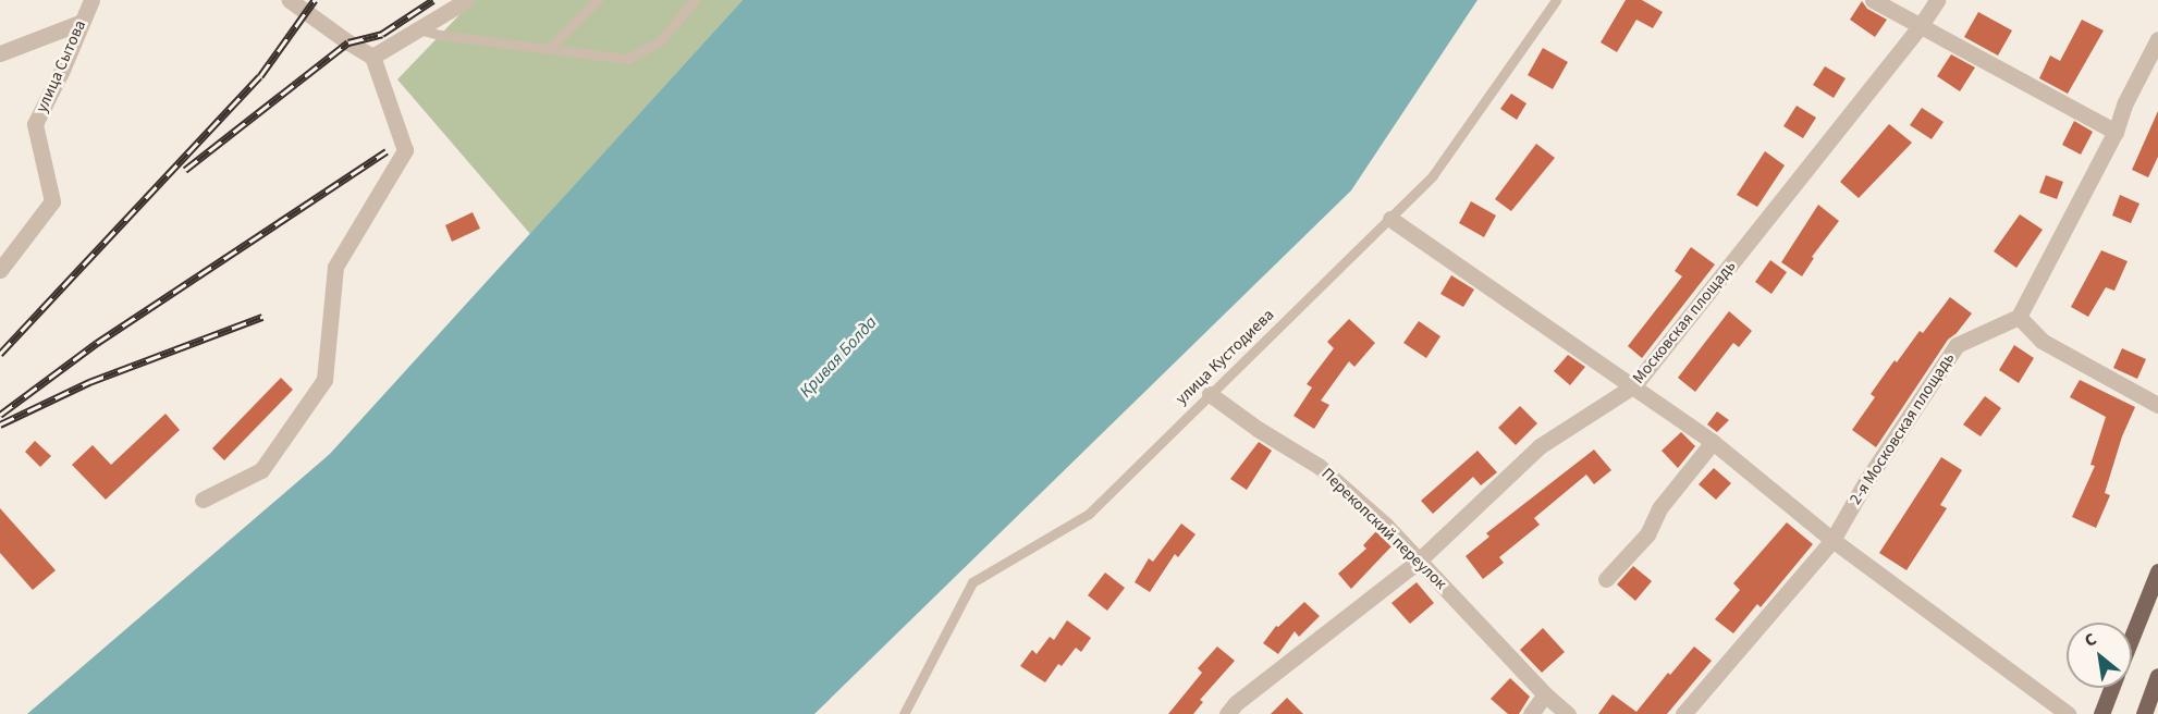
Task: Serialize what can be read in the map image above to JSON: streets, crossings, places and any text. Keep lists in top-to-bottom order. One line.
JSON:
{"streets":{"street":["улица Сытова","Московская площадь","2-я Московская площадь","Перекопский переулок"],"lane":["улица Кустодиева"]},"crossings":[["Московская площадь","Перекопский переулок"],["улица Кустодиева","Перекопский переулок"]],"water":["Кривая Болда"],"north":"top left"}
